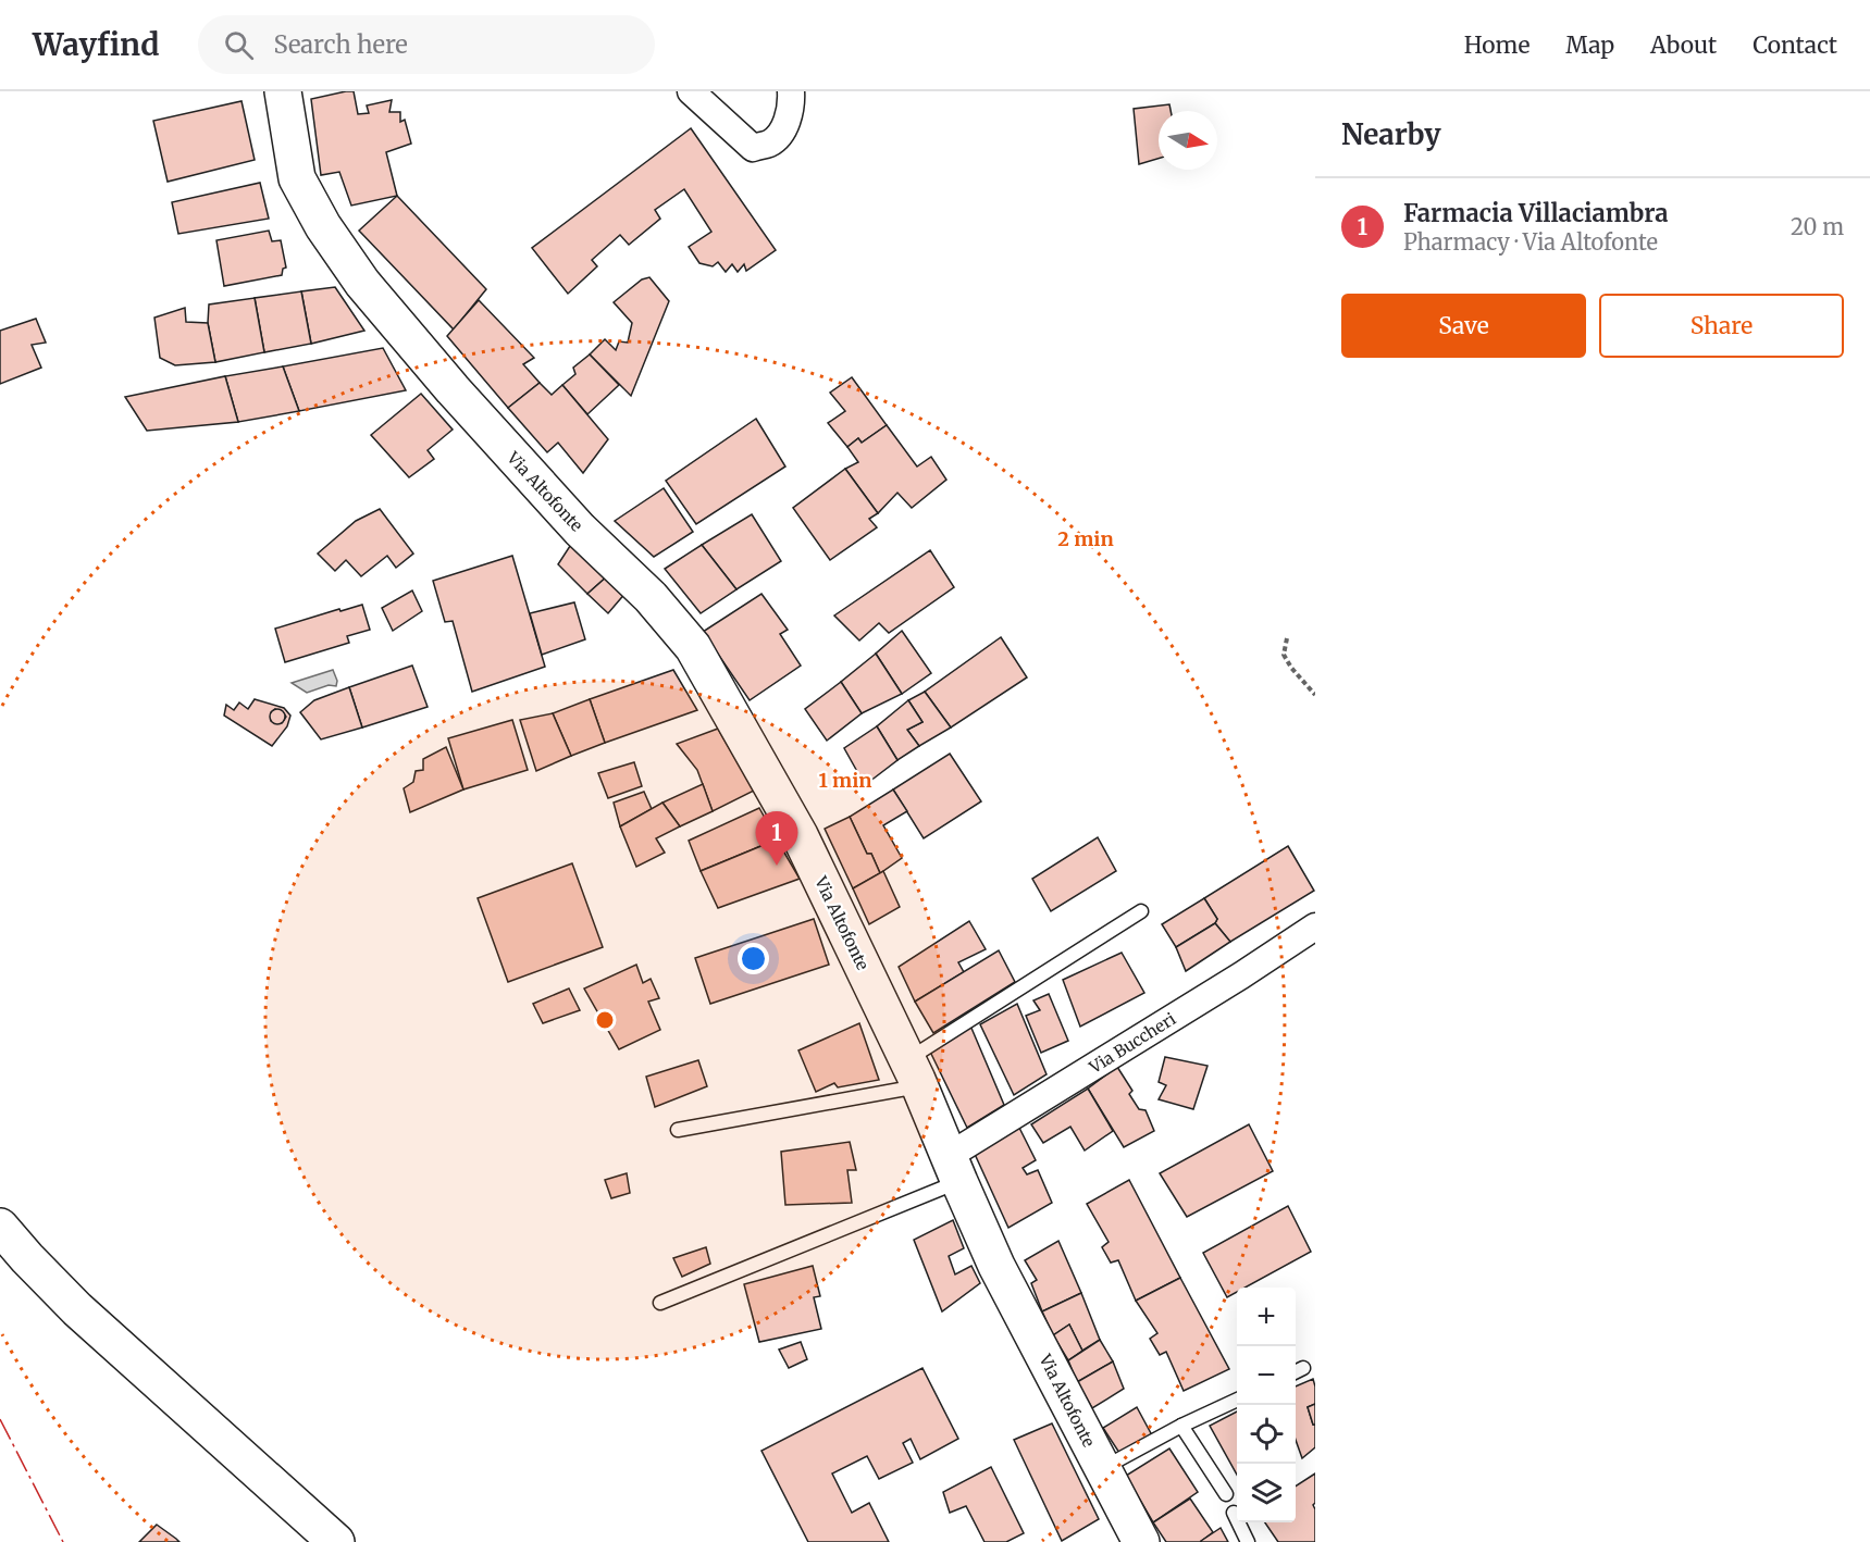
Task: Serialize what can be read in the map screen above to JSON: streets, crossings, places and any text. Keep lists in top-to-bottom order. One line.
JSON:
{"streets":{"main road":["Via Altofonte"],"street":["Via Buccheri"]},"crossings":[["Via Altofonte","Via Buccheri"]],"north":"right","page":{"header":"Wayfind","search":"Search here","nav":["Home","Map","About","Contact"],"heading":"Nearby","list":[{"mark":"1","name":"Farmacia Villaciambra","note":"Pharmacy · Via Altofonte","value":"20 m"}],"buttons":["Save","Share"],"pins":"1","map_buttons":["+","−"]},"rings":["2 min","1 min"]}
